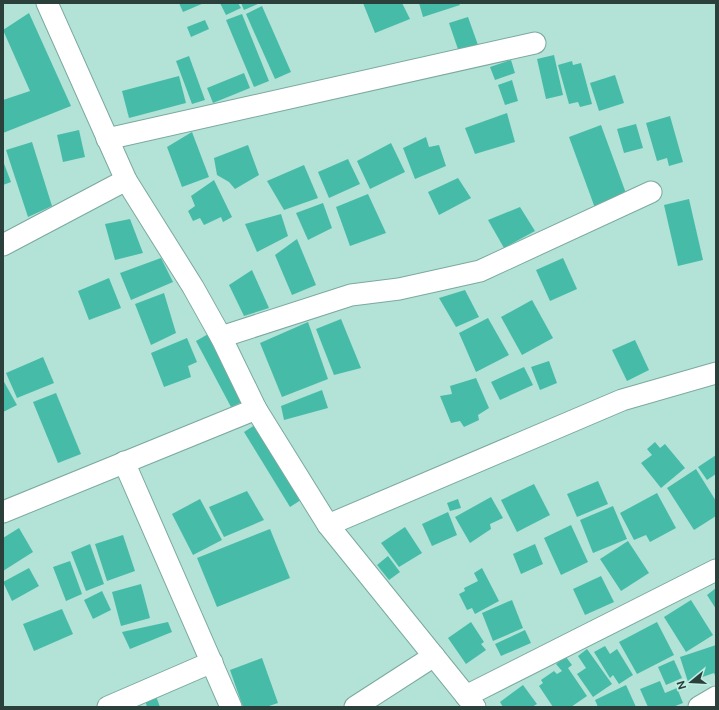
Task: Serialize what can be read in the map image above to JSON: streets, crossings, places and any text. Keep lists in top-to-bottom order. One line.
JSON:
{"north":"left"}
